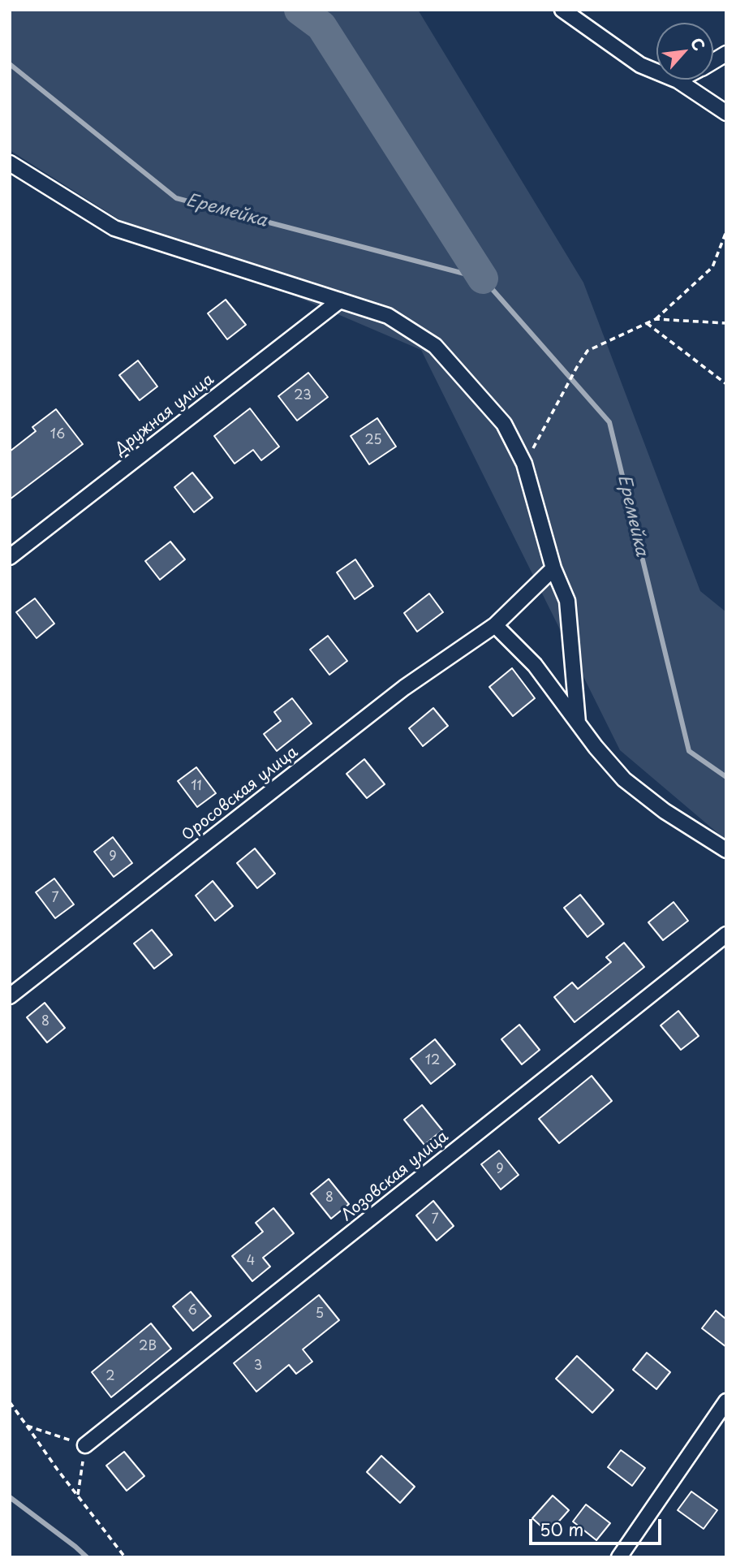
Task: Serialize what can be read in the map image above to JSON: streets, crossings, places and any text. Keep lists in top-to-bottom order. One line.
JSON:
{"streets":{"street":["Дружная улица","Оросовская улица","Лозовская улица"]},"water":["Еремейка"],"house_numbers":["23","16","25","11","9","7","8","12","9","8","7","4","6","5","2В","3","2"],"scale_bar":"50 m","north":"top right"}
